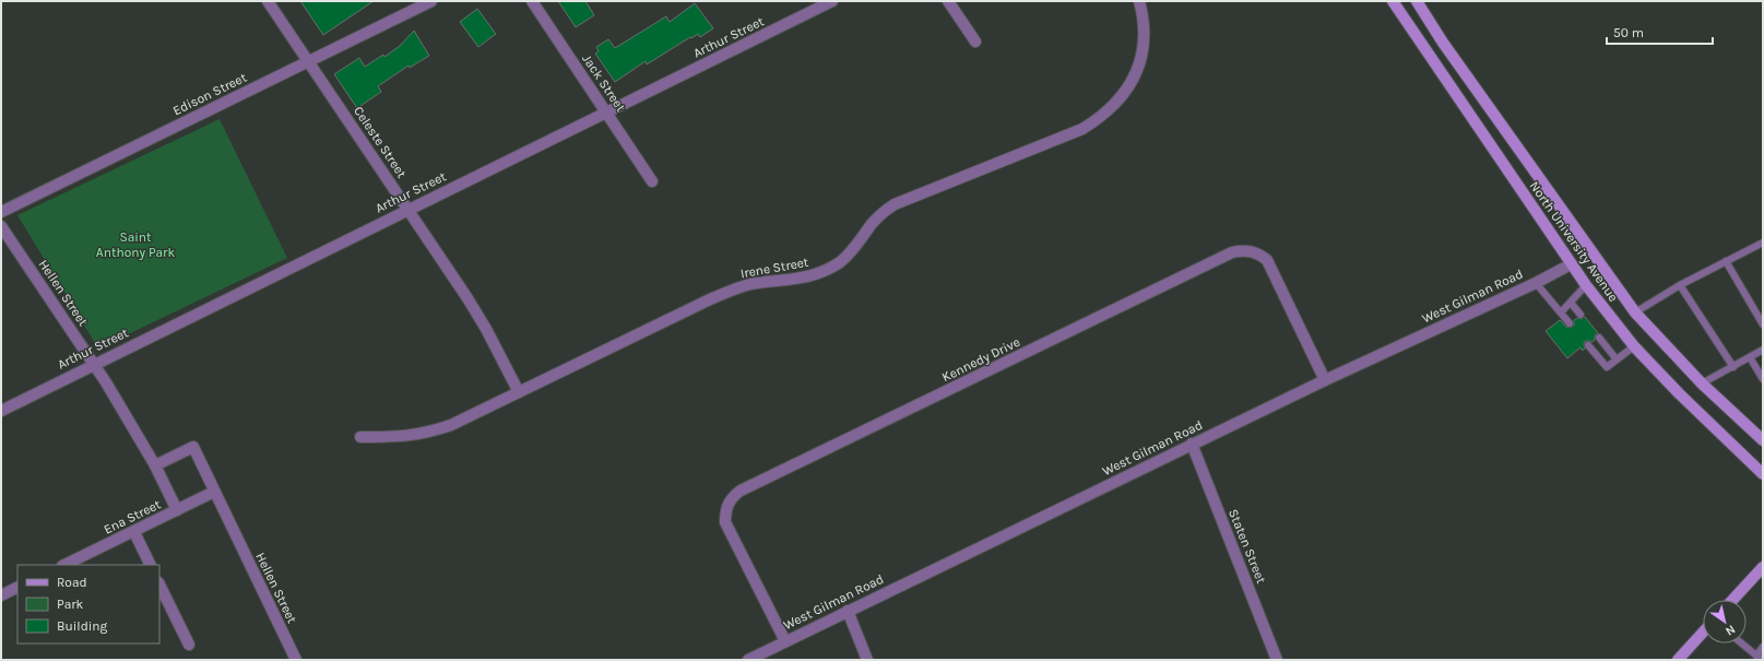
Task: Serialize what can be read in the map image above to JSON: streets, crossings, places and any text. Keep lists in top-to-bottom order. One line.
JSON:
{"streets":{"main road":["North University Avenue"],"street":["Arthur Street","Jack Street","Edison Street","Celeste Street","Irene Street","Hellen Street","West Gilman Road","Kennedy Drive","Ena Street","Staten Street"]},"crossings":[["Arthur Street","Jack Street"],["Arthur Street","Celeste Street"],["Arthur Street","Hellen Street"],["Edison Street","Celeste Street"],["Celeste Street","Irene Street"],["North University Avenue","West Gilman Road"],["Hellen Street","Ena Street"],["West Gilman Road","Kennedy Drive"],["West Gilman Road","Staten Street"]],"parks":["Saint Anthony Park"],"legend":["Road","Park","Building"],"scale_bar":"50 m","north":"bottom right"}
